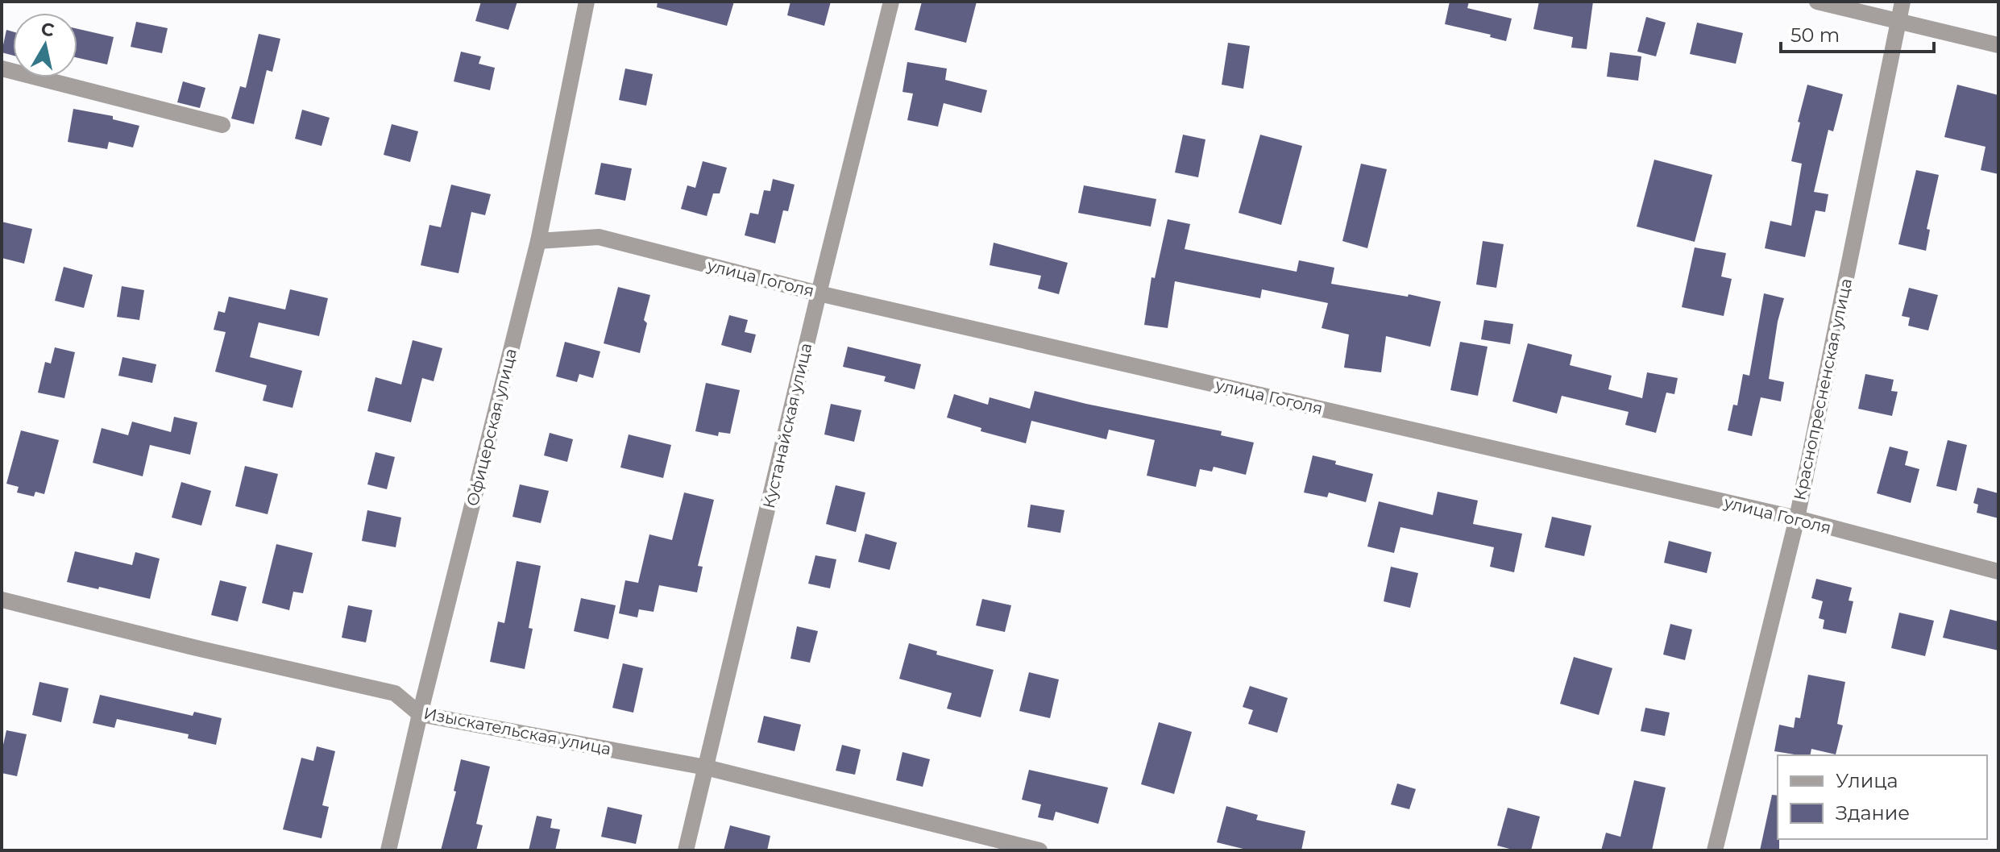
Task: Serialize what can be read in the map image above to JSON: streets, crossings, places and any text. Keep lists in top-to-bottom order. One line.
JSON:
{"streets":{"street":["улица Гоголя","Краснопресненская улица","Кустанайская улица","Офицерская улица","Изыскательская улица"]},"crossings":[["улица Гоголя","Краснопресненская улица"],["улица Гоголя","Кустанайская улица"],["улица Гоголя","Офицерская улица"],["Кустанайская улица","Изыскательская улица"],["Офицерская улица","Изыскательская улица"]],"legend":["Улица","Здание"],"scale_bar":"50 m","north":"top"}
